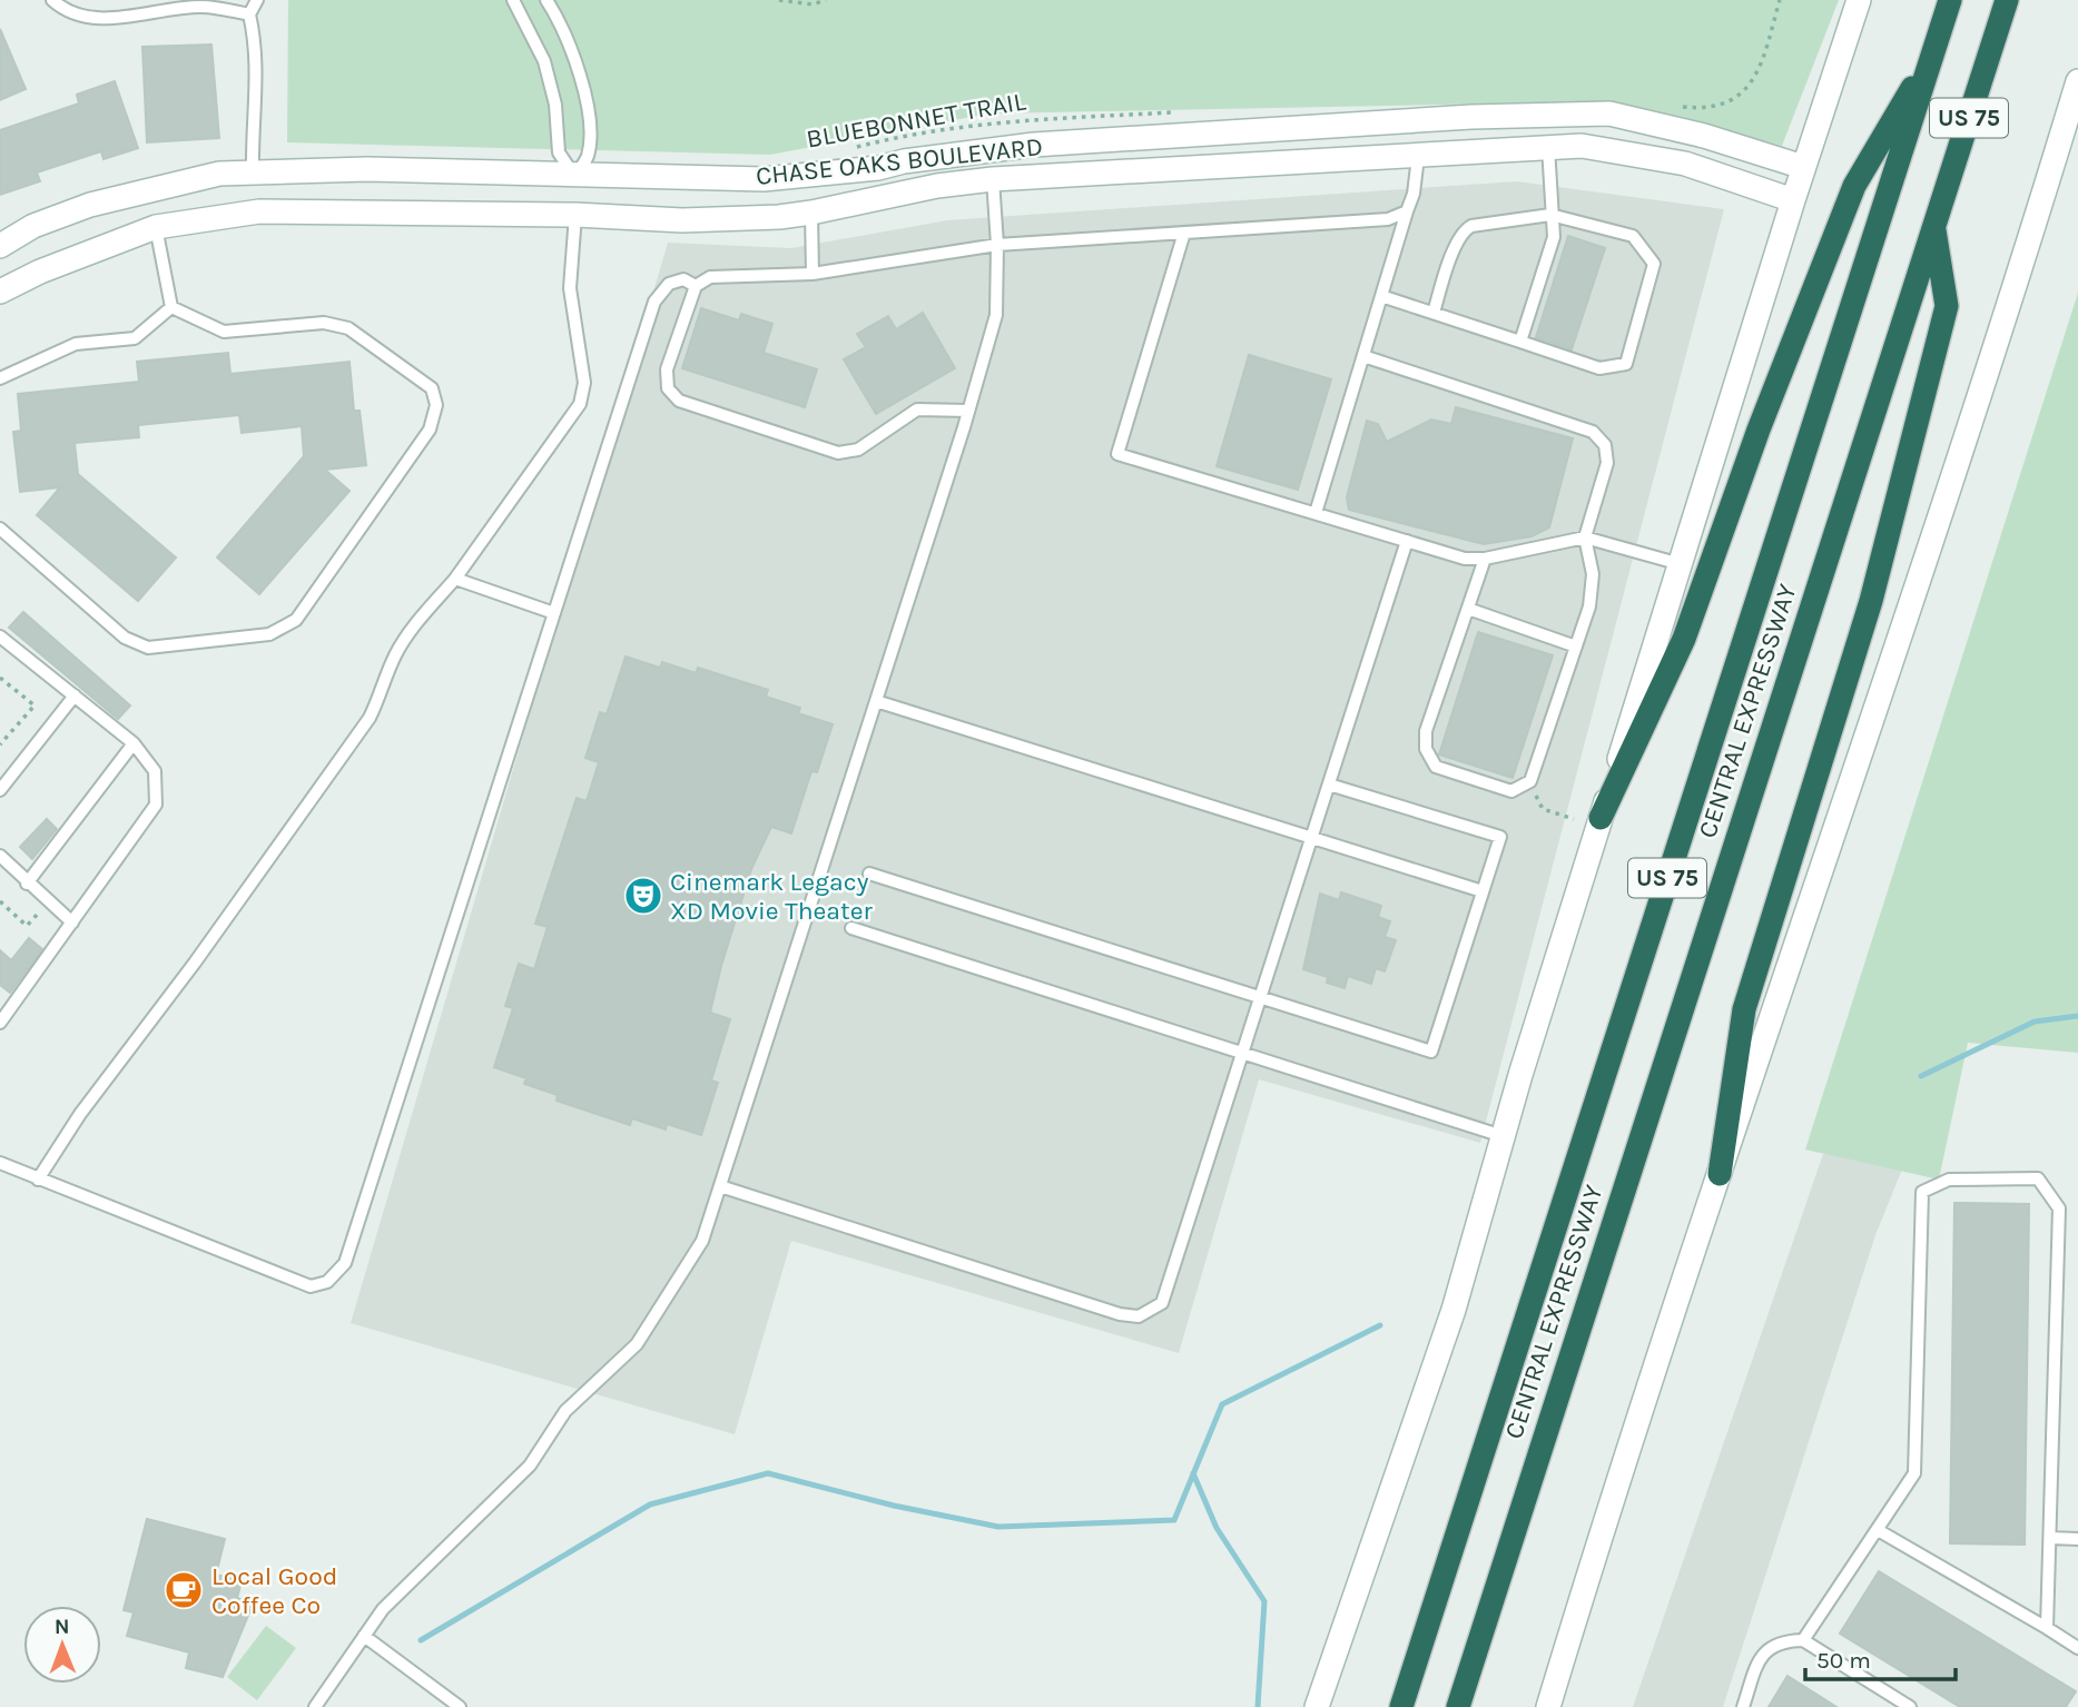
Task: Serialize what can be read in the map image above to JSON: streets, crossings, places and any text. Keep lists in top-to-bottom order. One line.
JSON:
{"streets":{"highway":["US 75","CENTRAL EXPRESSWAY"],"street":["CHASE OAKS BOULEVARD"],"path":["BLUEBONNET TRAIL"]},"places":{"theatre":["Cinemark Legacy XD Movie Theater"],"cafe":["Local Good Coffee Co"]},"scale_bar":"50 m","north":"top"}
